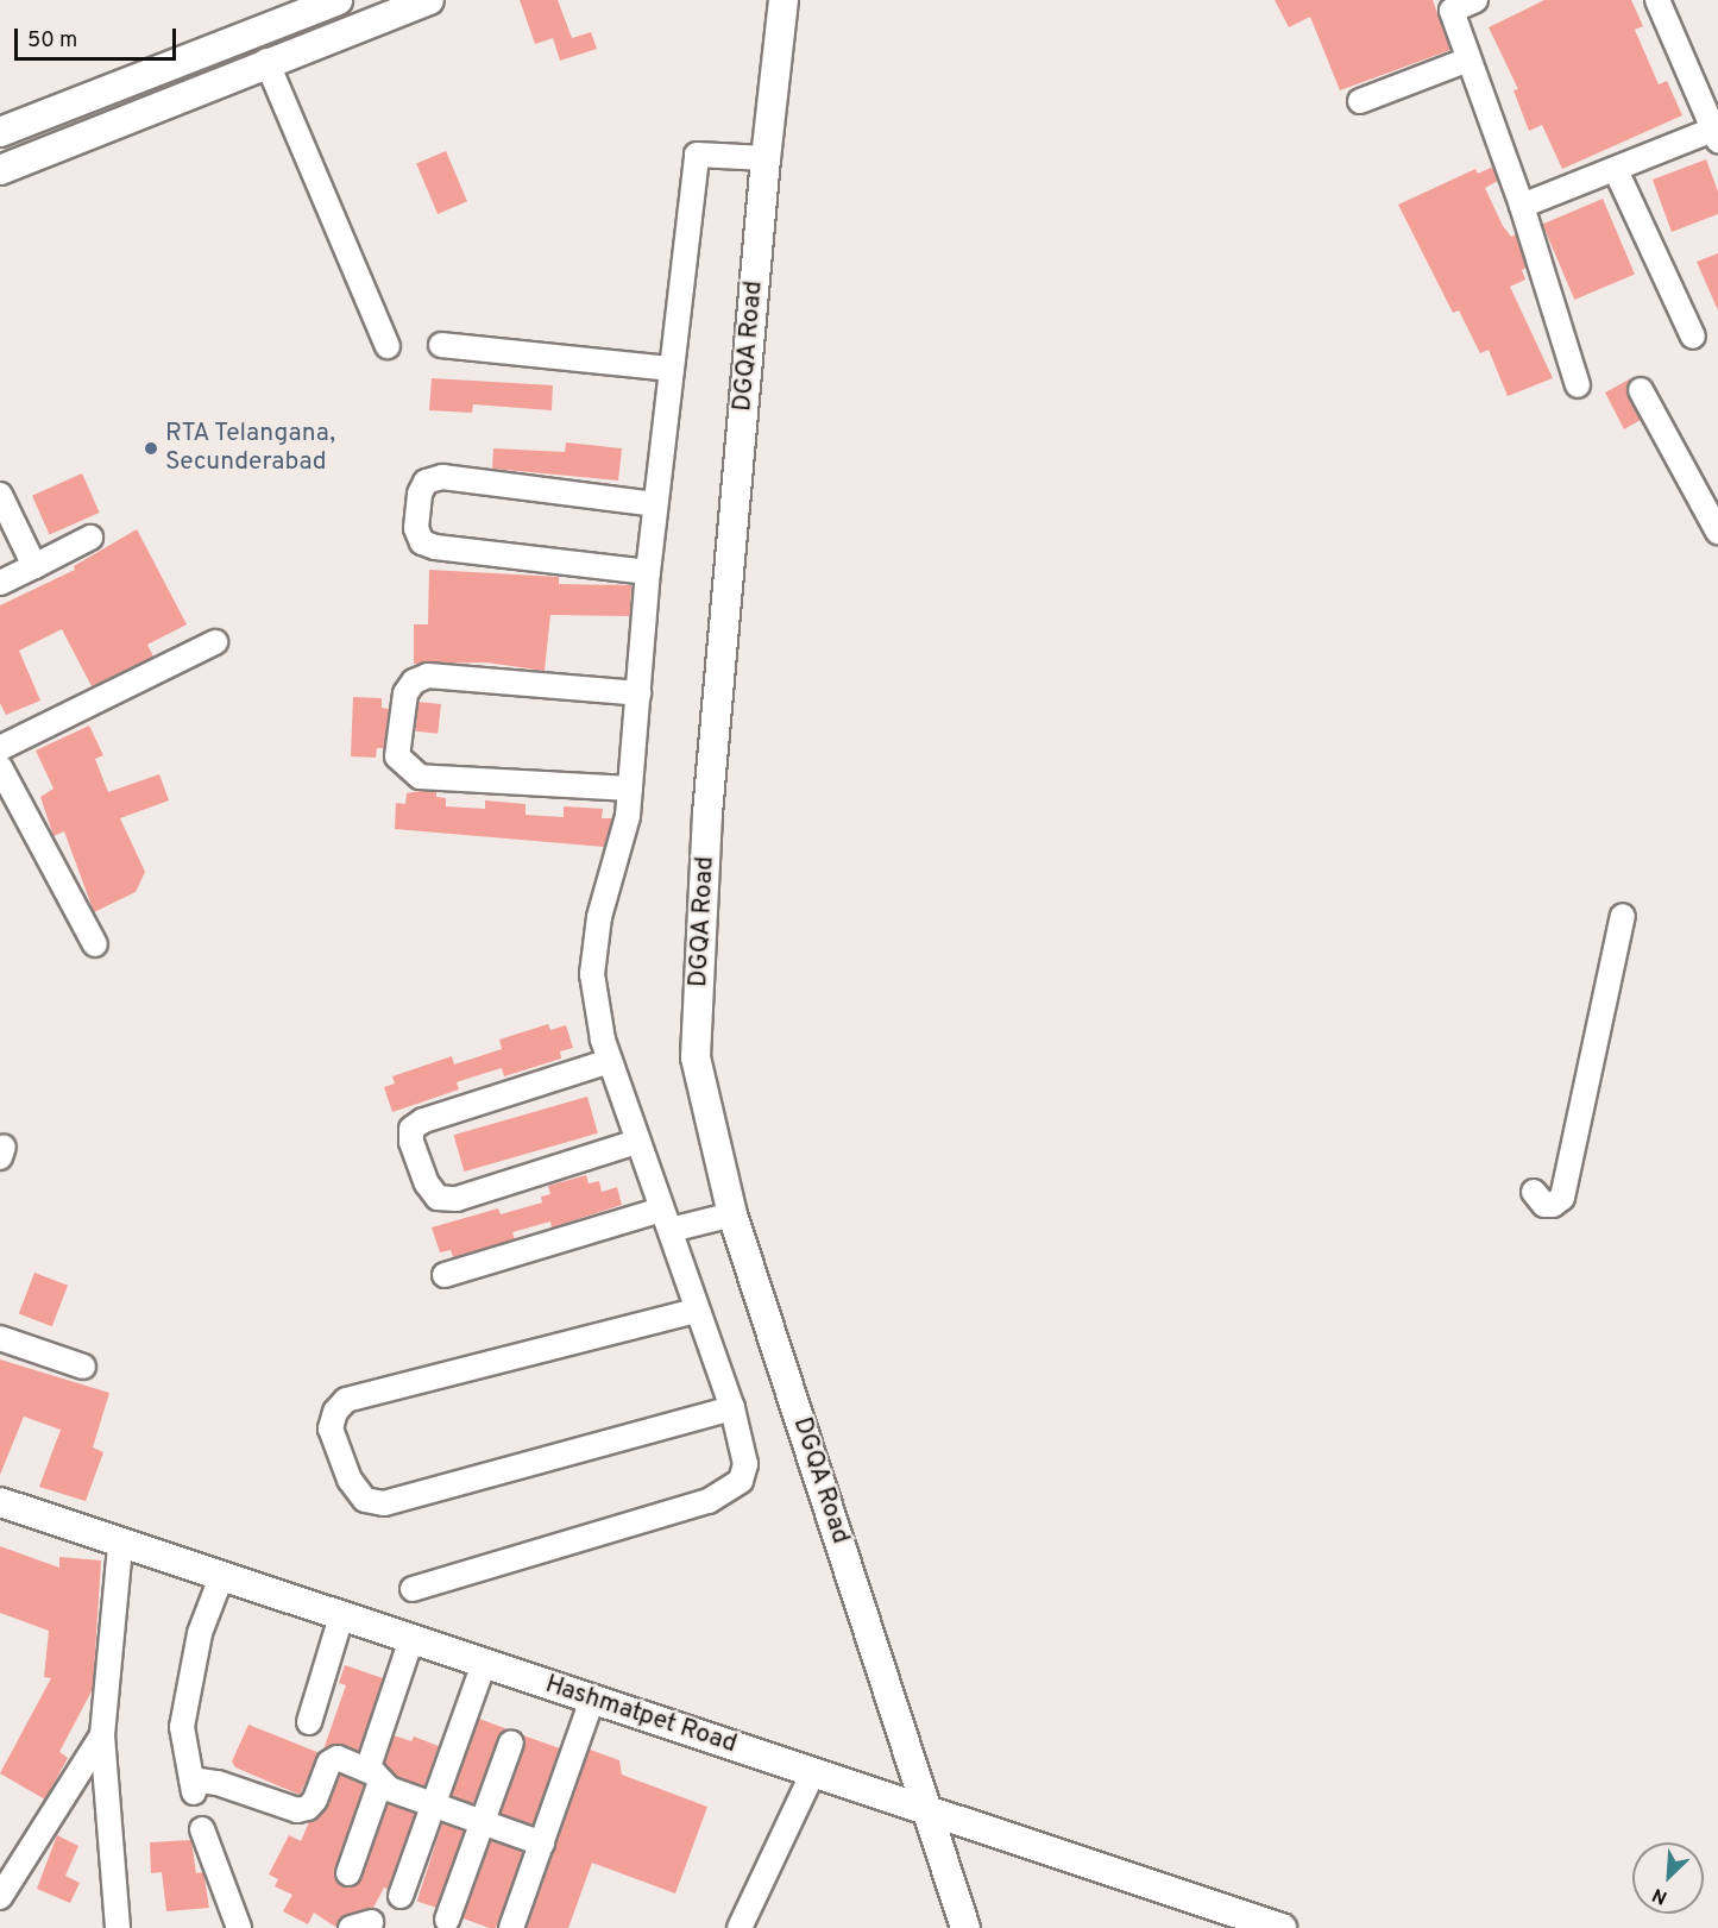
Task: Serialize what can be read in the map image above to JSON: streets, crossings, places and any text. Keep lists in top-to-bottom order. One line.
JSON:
{"streets":{"main road":["DGQA Road","Hashmatpet Road"]},"crossings":[["DGQA Road","Hashmatpet Road"]],"places":["RTA Telangana, Secunderabad"],"scale_bar":"50 m","north":"bottom left"}
